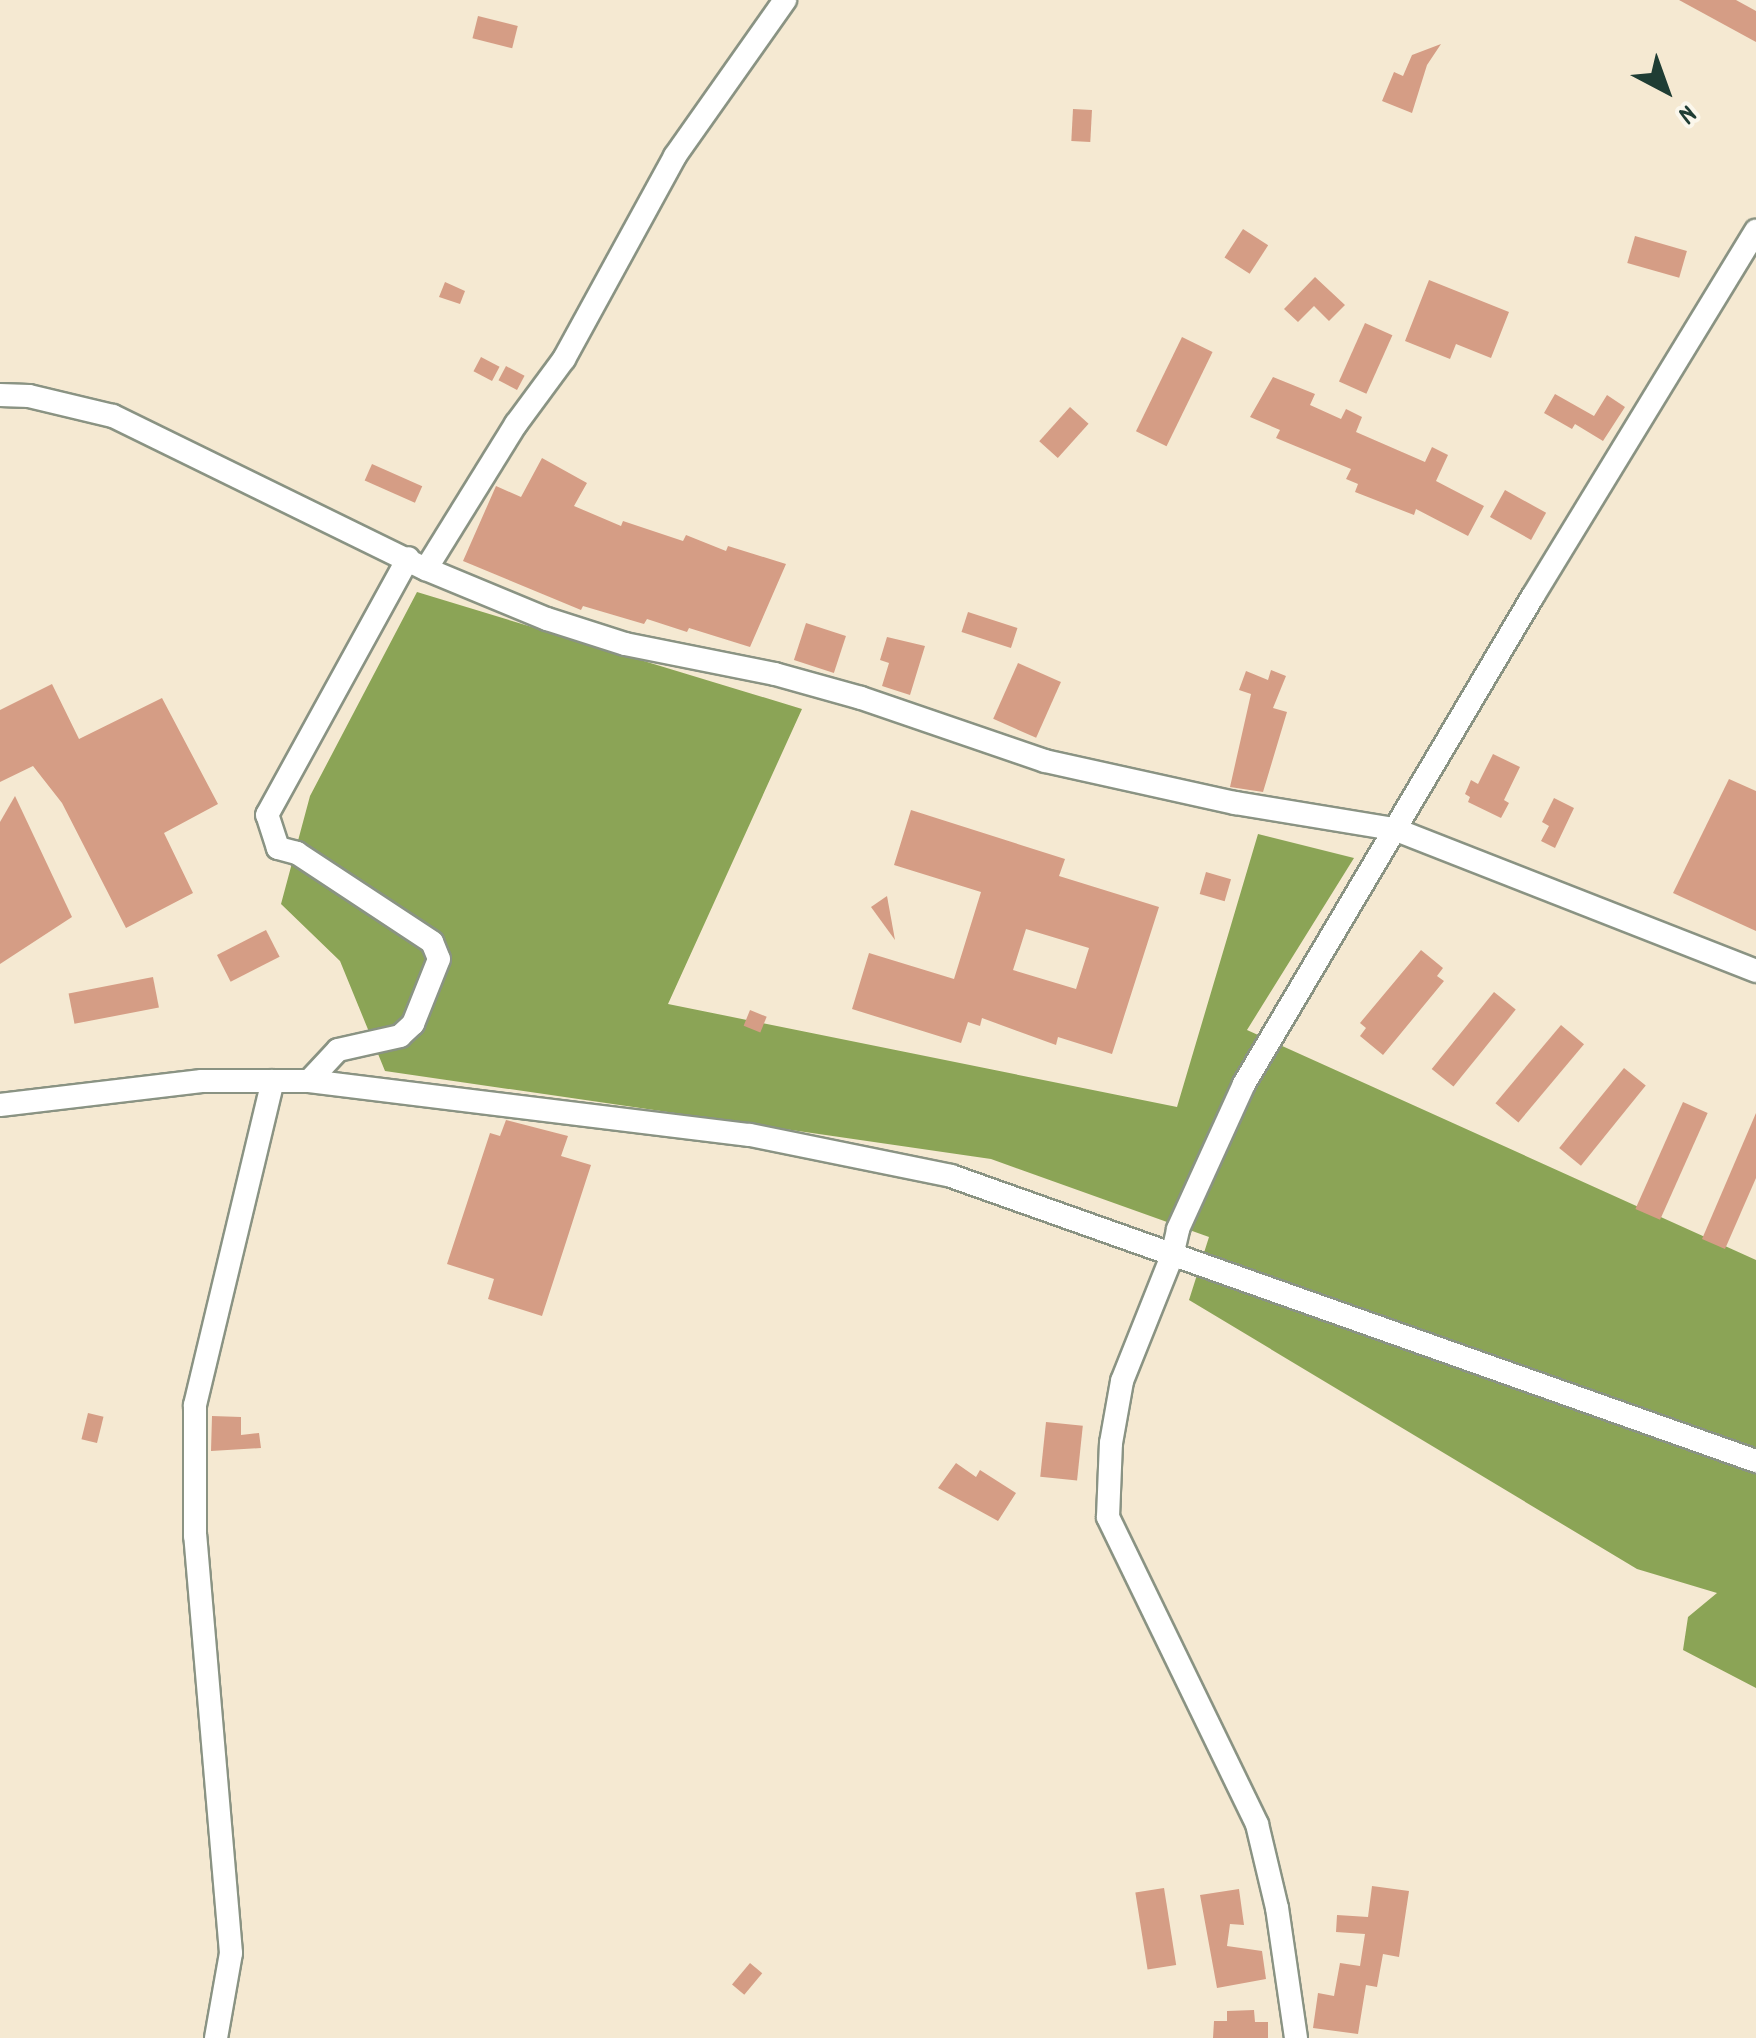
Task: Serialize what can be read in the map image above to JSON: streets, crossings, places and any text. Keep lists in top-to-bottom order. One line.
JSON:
{"north":"bottom right"}
